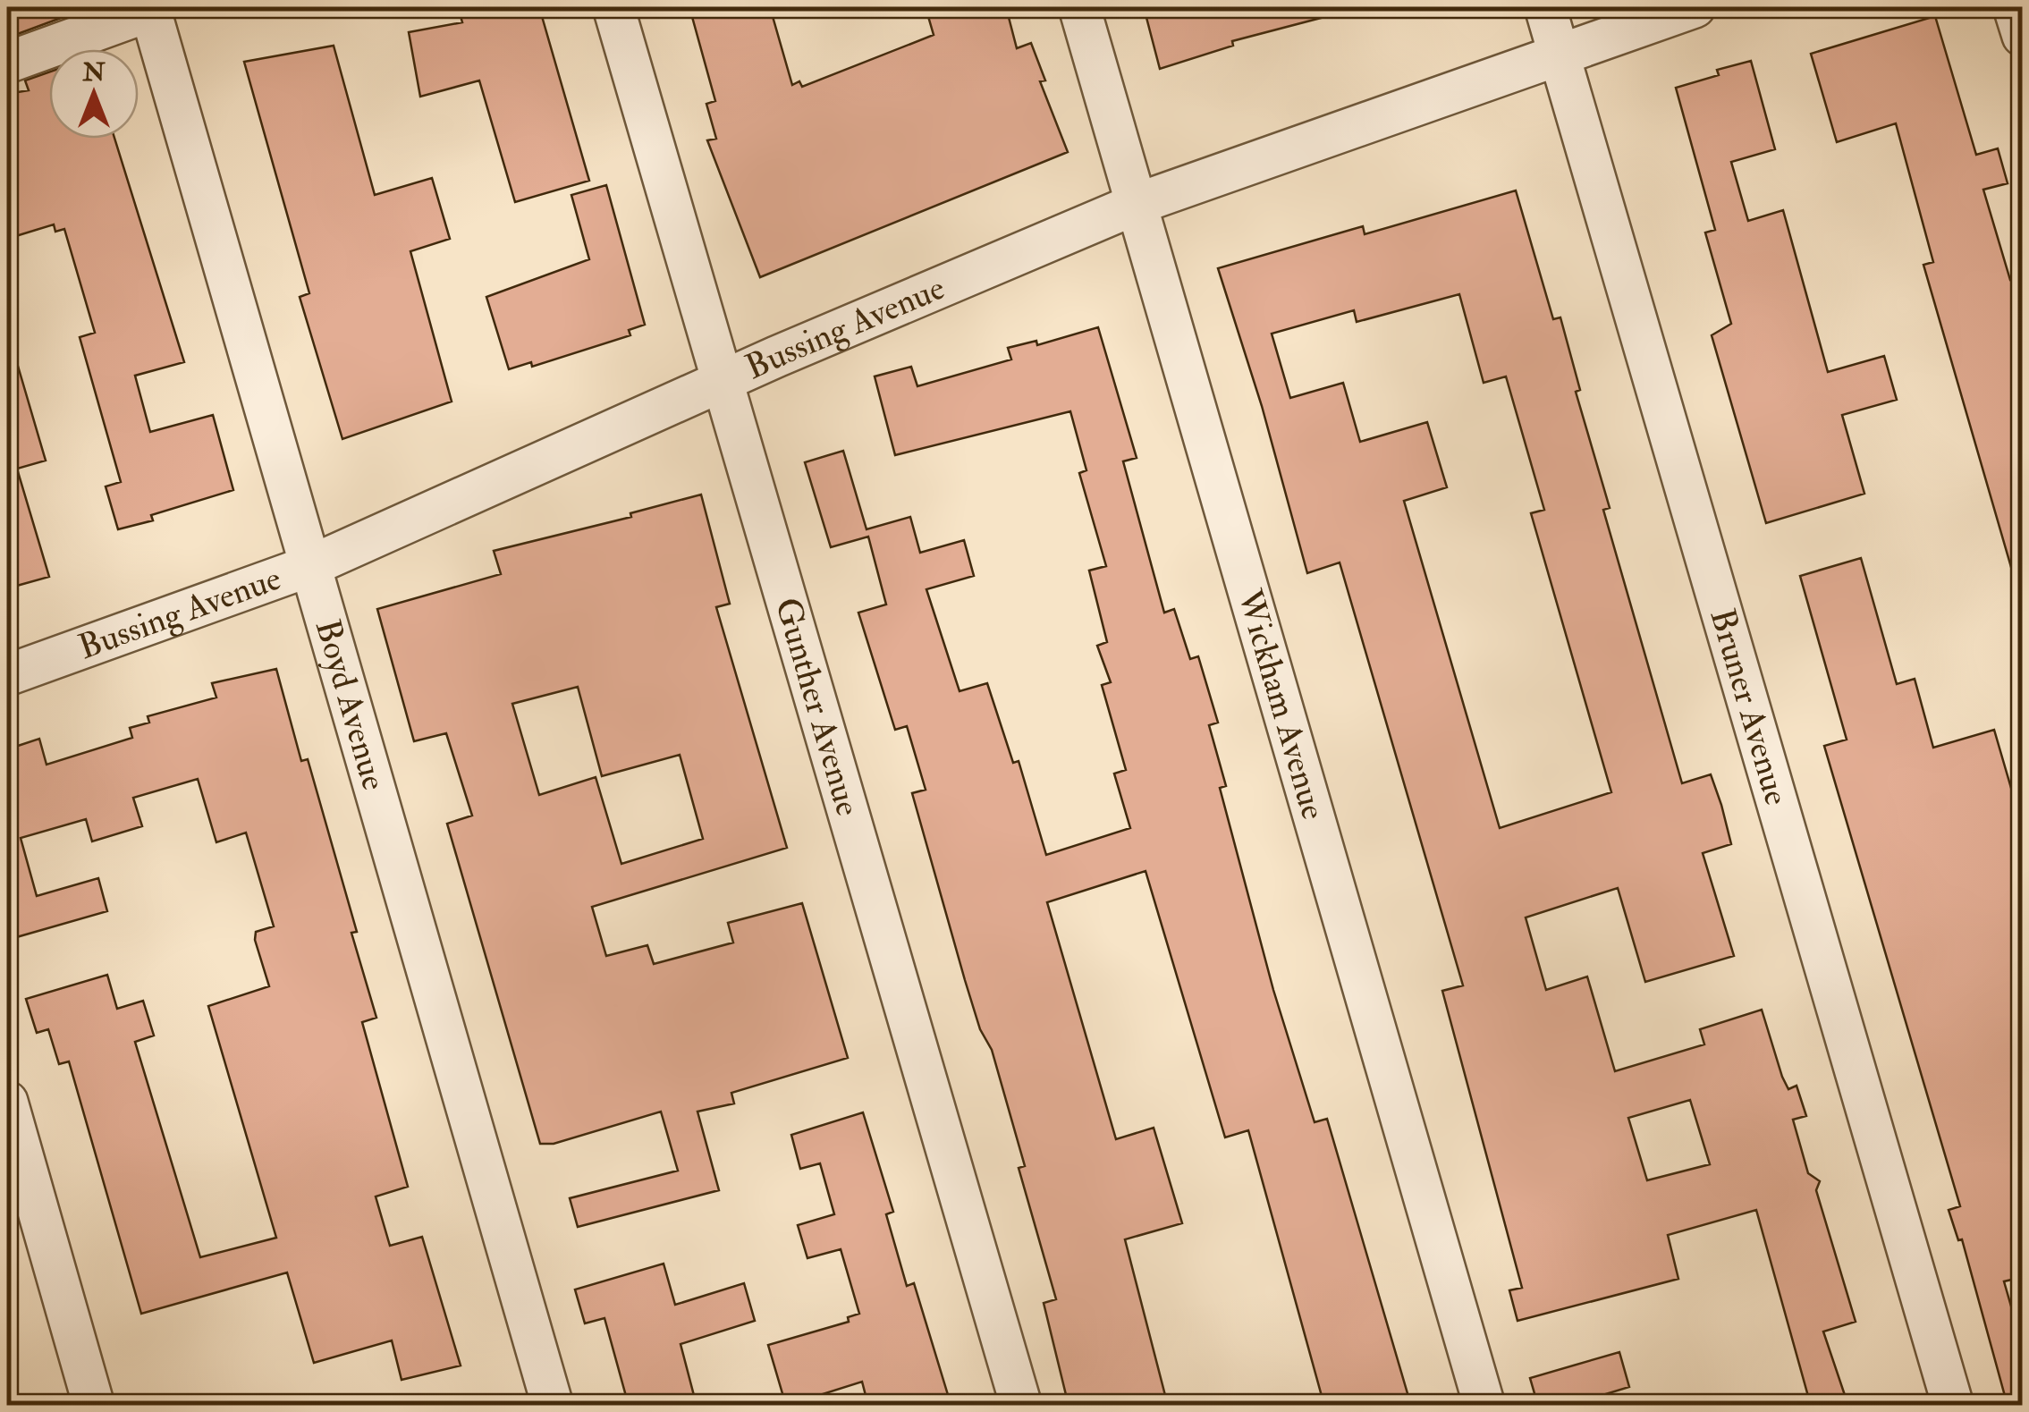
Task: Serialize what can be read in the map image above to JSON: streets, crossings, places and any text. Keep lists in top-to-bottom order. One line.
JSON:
{"streets":{"street":["Bussing Avenue","Boyd Avenue","Bruner Avenue","Gunther Avenue","Wickham Avenue"]},"crossings":[["Bussing Avenue","Boyd Avenue"],["Bussing Avenue","Bruner Avenue"],["Bussing Avenue","Gunther Avenue"],["Bussing Avenue","Wickham Avenue"]],"north":"top"}
